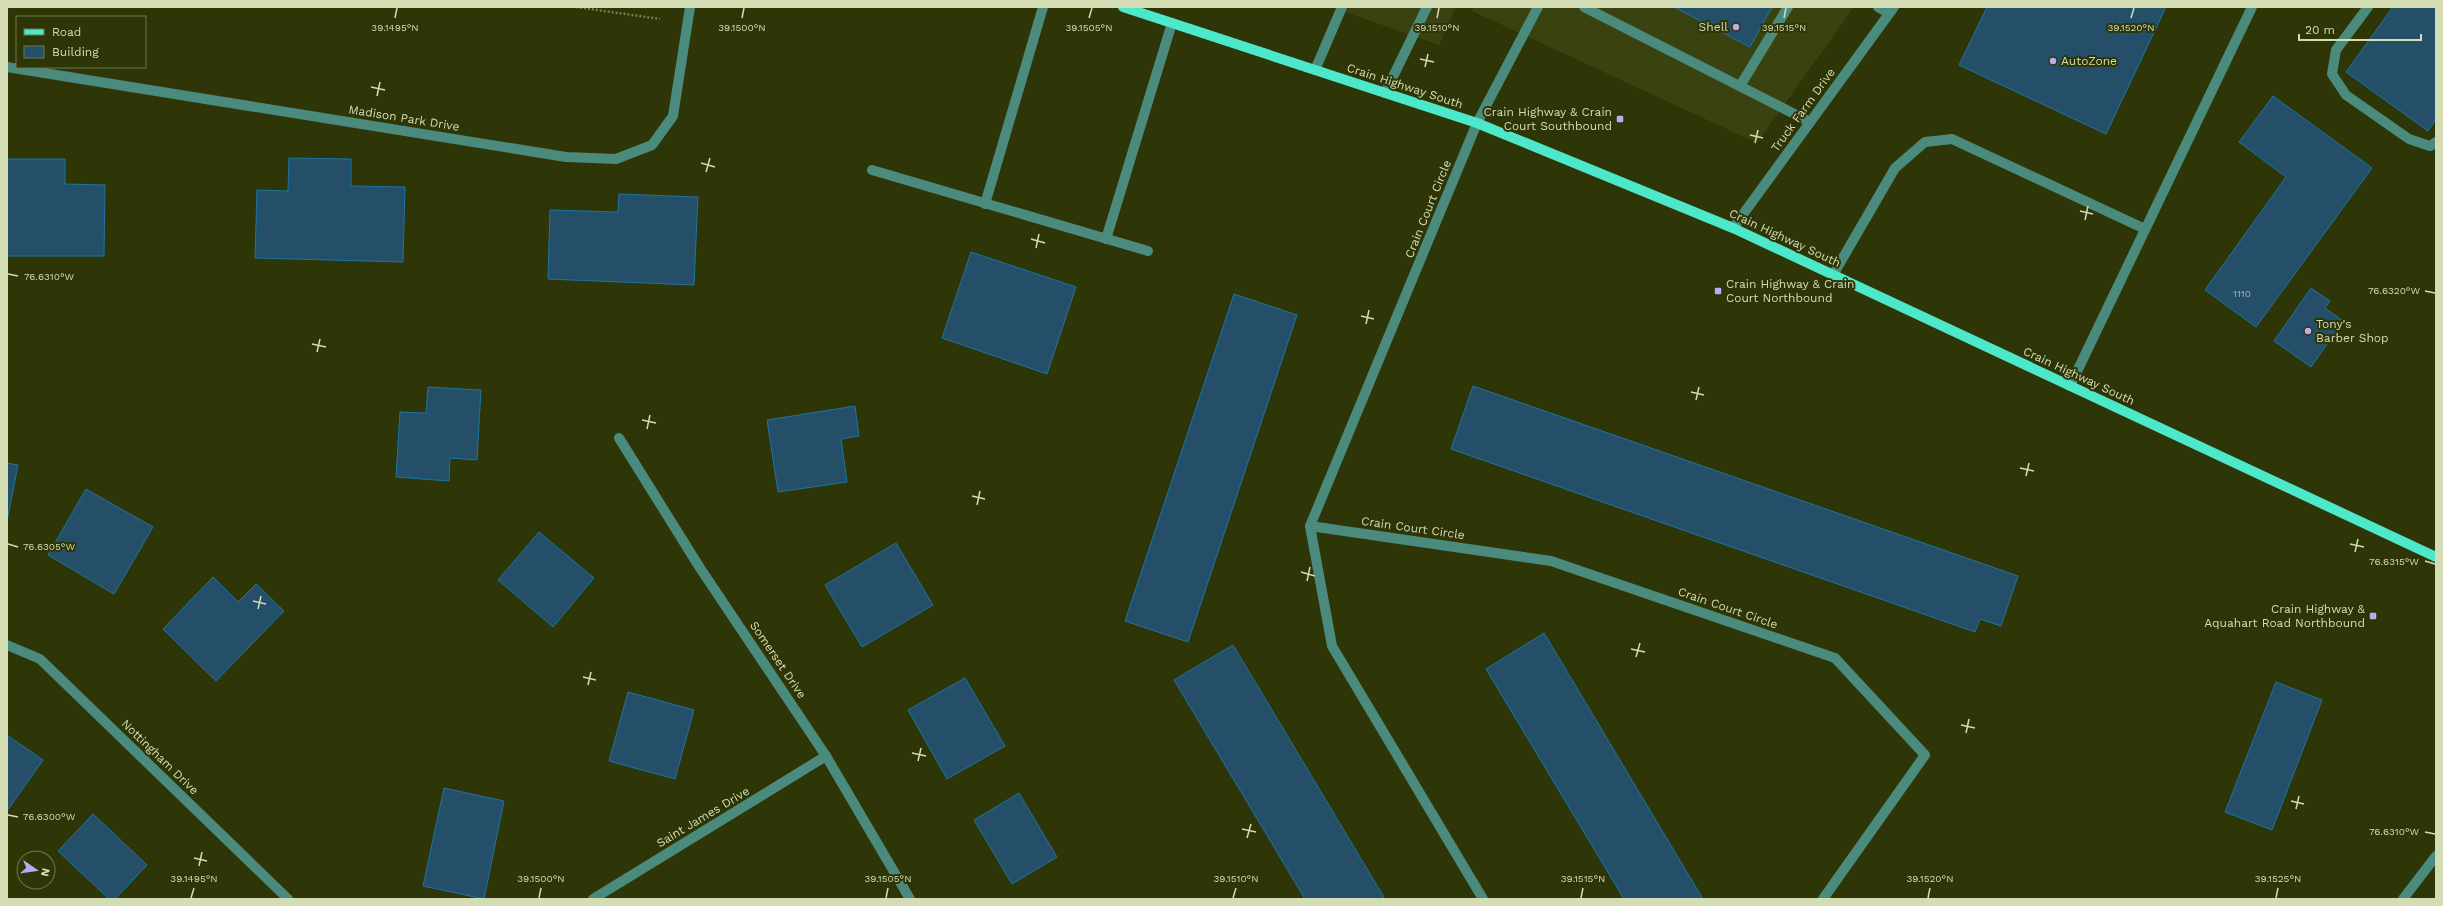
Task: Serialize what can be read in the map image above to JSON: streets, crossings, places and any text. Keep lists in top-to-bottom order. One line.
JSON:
{"streets":{"main road":["Crain Highway South"],"street":["Truck Farm Drive","Madison Park Drive","Crain Court Circle","Somerset Drive","Nottingham Drive","Saint James Drive"]},"crossings":[["Crain Highway South","Truck Farm Drive"],["Crain Highway South","Crain Court Circle"],["Somerset Drive","Saint James Drive"]],"places":{"other":["Shell","AutoZone","Tony's Barber Shop"],"transit":["Crain Highway & Crain Court Southbound","Crain Highway & Crain Court Northbound","Crain Highway & Aquahart Road Northbound"]},"house_numbers":["1110"],"legend":["Road","Building"],"scale_bar":"20 m","north":"right","coordinates":["39.1495°N","39.1500°N","39.1505°N","39.1510°N","39.1515°N","39.1520°N","76.6310°W","76.6320°W","76.6305°W","76.6315°W","76.6300°W","39.1525°N"]}
